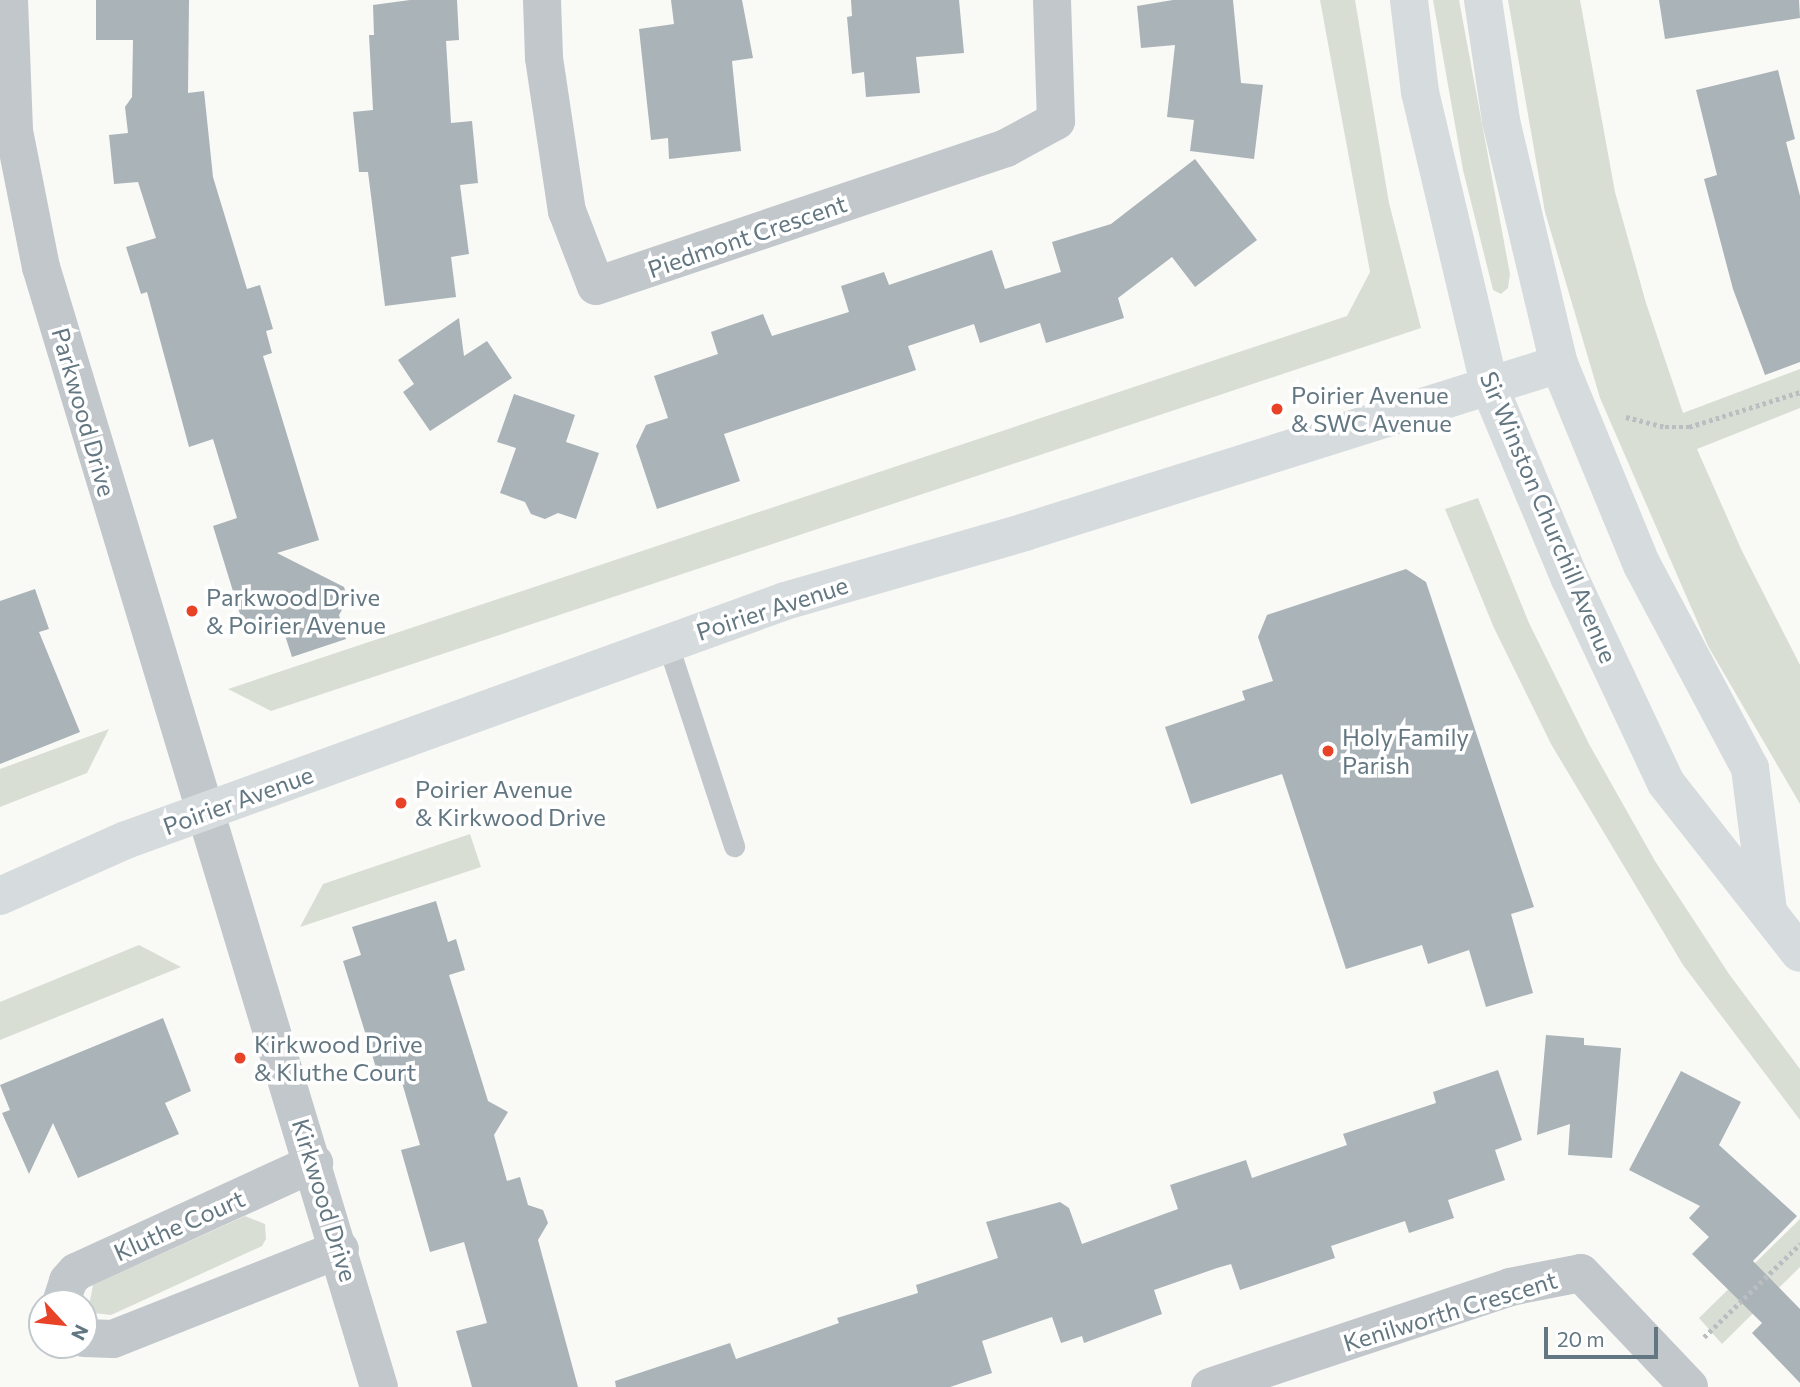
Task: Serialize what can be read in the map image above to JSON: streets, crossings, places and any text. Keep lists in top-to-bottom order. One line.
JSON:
{"streets":{"main road":["Sir Winston Churchill Avenue","Poirier Avenue"],"street":["Piedmont Crescent","Parkwood Drive","Kirkwood Drive","Kluthe Court","Kenilworth Crescent"]},"crossings":[["Parkwood Drive","Poirier Avenue"],["Parkwood Drive","Kirkwood Drive"],["Sir Winston Churchill Avenue","Poirier Avenue"],["Poirier Avenue","Kirkwood Drive"],["Kirkwood Drive","Kluthe Court"]],"places":["Poirier Avenue & SWC Avenue","Parkwood Drive & Poirier Avenue","Holy Family Parish","Poirier Avenue & Kirkwood Drive","Kirkwood Drive & Kluthe Court"],"scale_bar":"20 m","north":"bottom right"}
